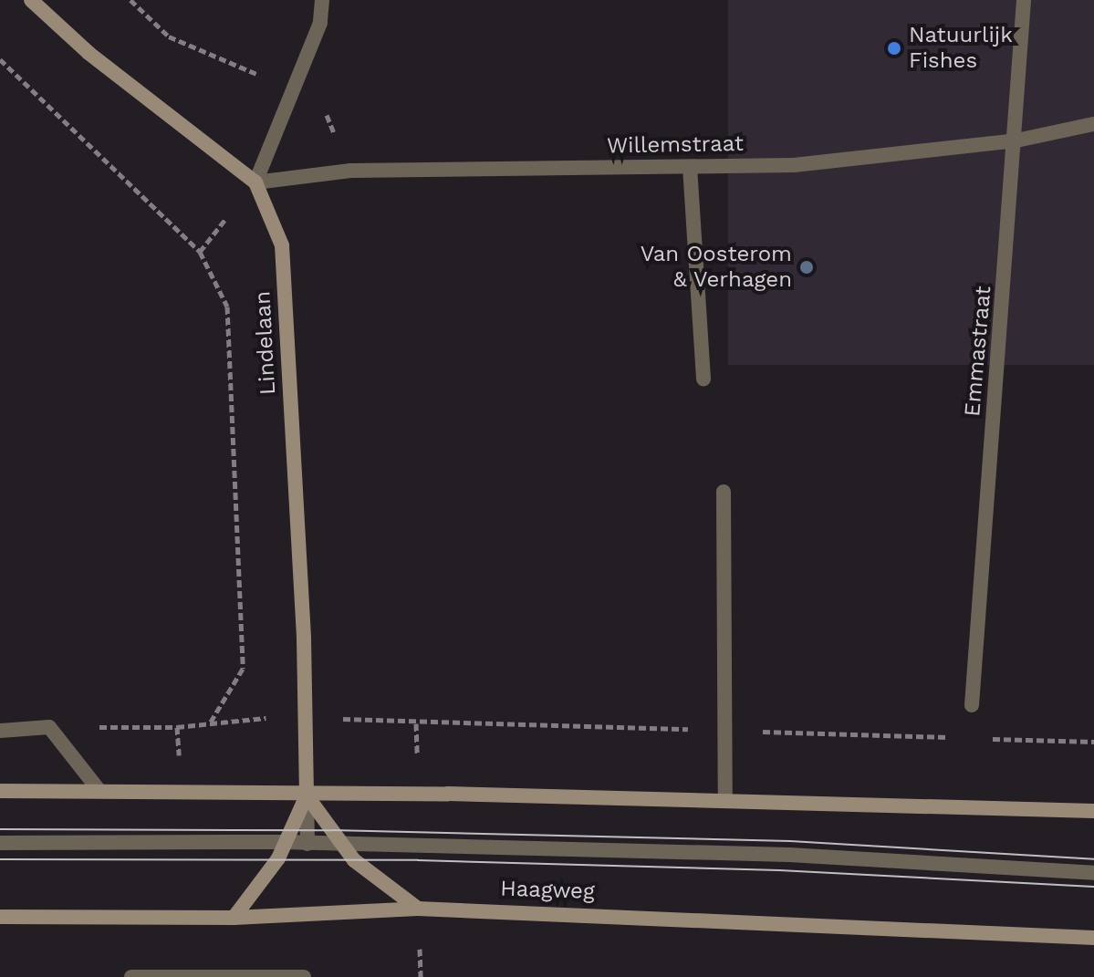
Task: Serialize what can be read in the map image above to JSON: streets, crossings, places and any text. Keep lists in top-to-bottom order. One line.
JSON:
{"streets":{"main road":["Lindelaan","Haagweg"],"street":["Willemstraat","Emmastraat"]},"crossings":[["Willemstraat","Lindelaan"],["Willemstraat","Emmastraat"],["Lindelaan","Haagweg"]],"places":["Natuurlijk Fishes","Van Oosterom & Verhagen"]}
